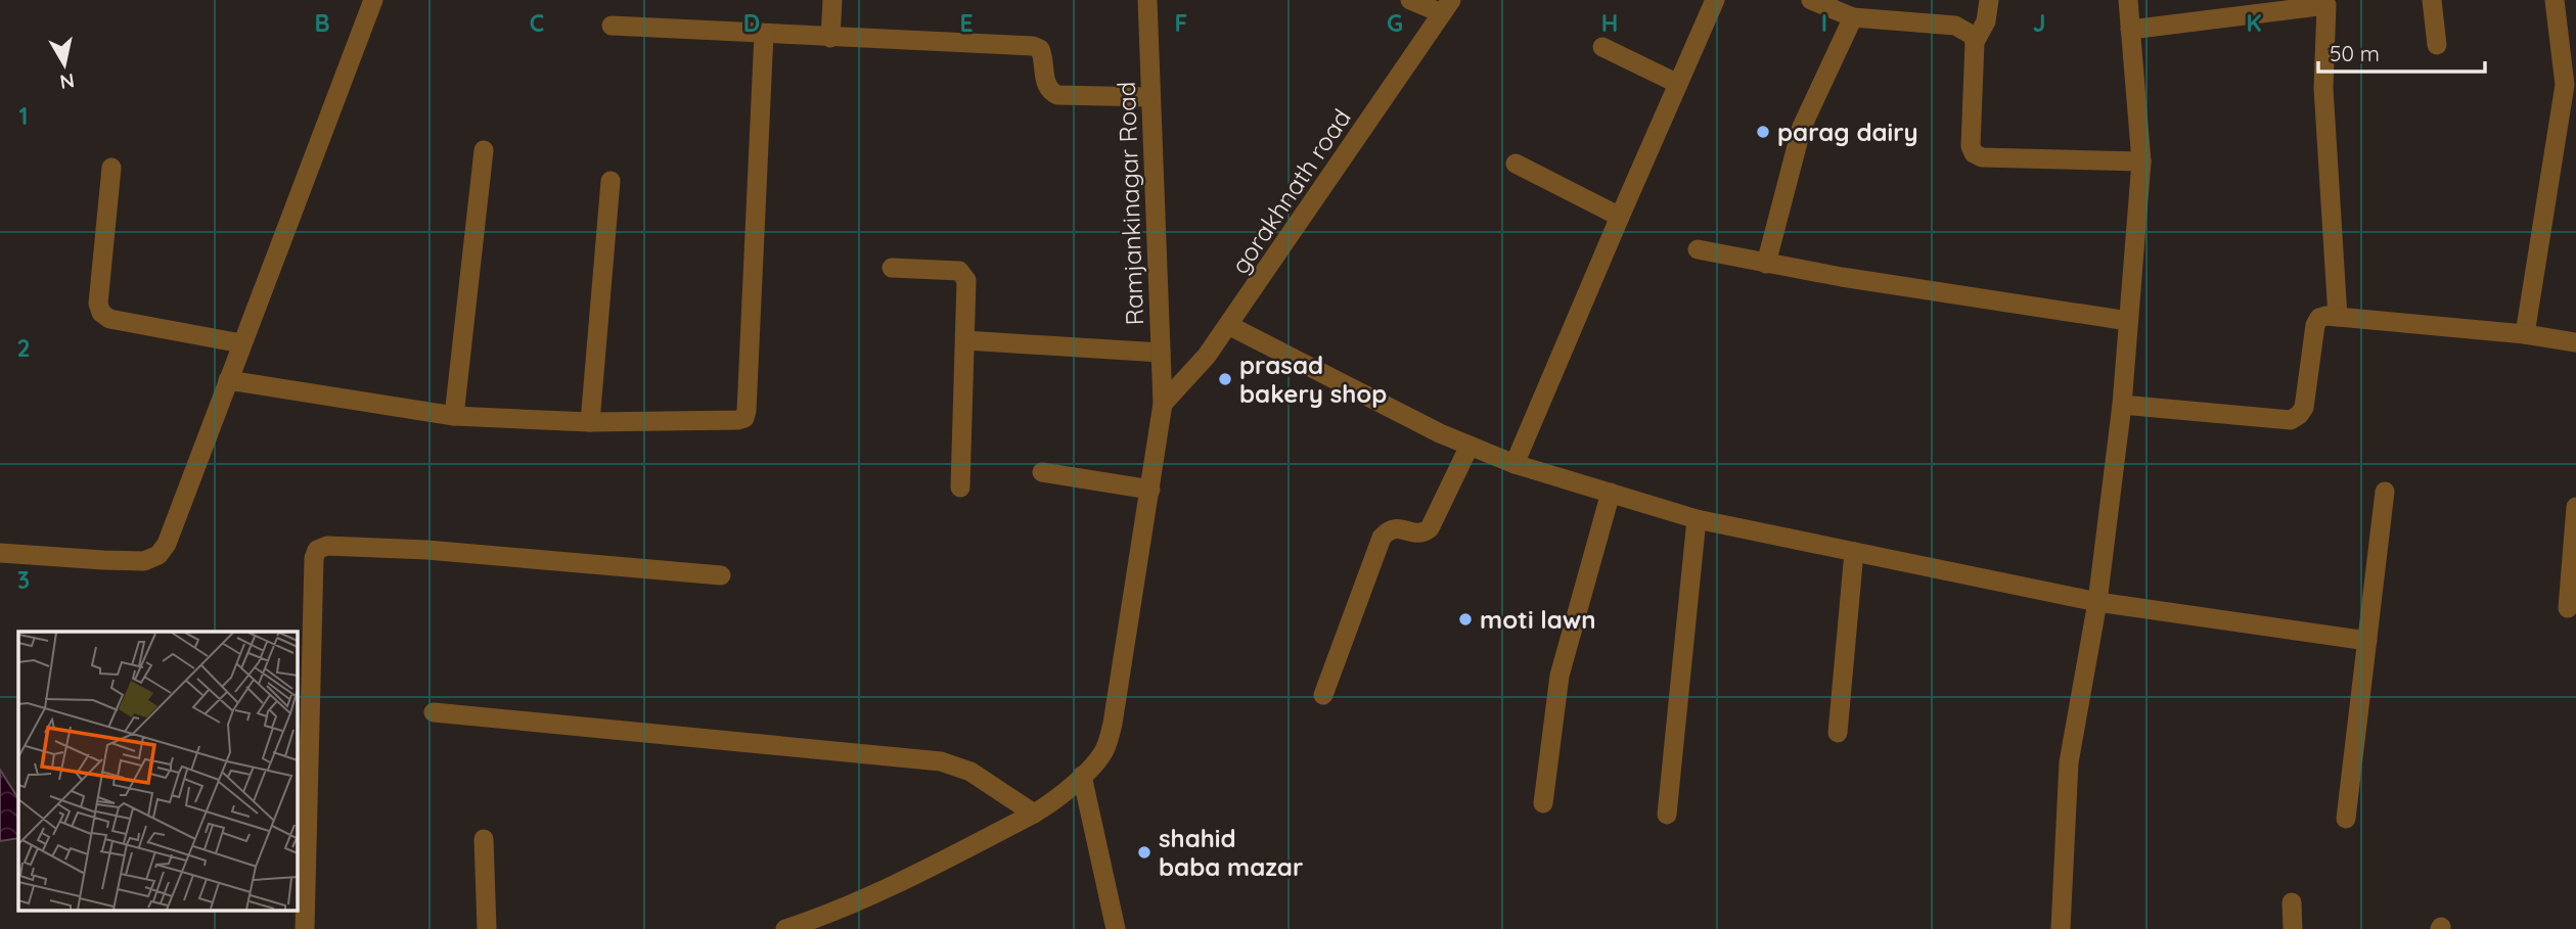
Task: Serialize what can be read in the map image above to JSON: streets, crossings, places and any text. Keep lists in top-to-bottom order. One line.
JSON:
{"streets":{"street":["gorakhnath road","Ramjankinagar Road"]},"crossings":[["gorakhnath road","Ramjankinagar Road"]],"places":["parag dairy","prasad bakery shop","moti lawn","shahid baba mazar"],"scale_bar":"50 m","north":"bottom","grid":{"columns":["B","C","D","E","F","G","H","I","J","K"],"rows":["1","2","3"]}}
